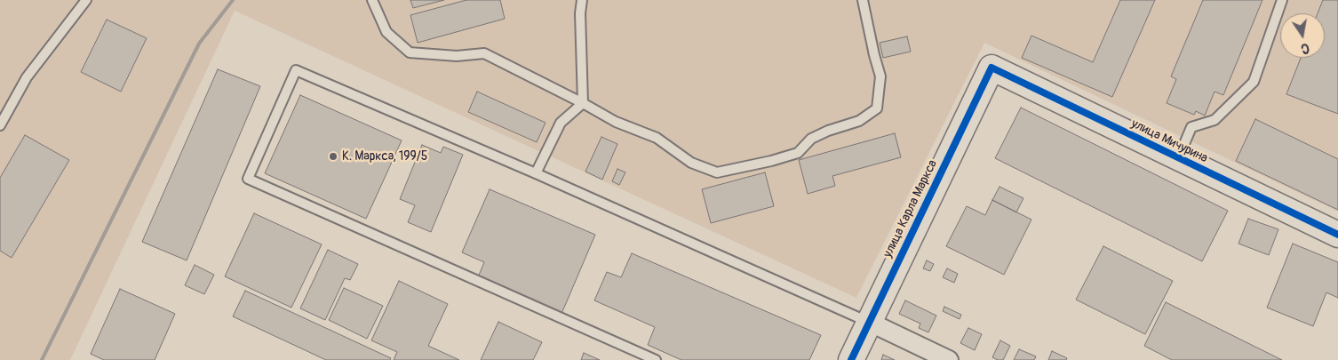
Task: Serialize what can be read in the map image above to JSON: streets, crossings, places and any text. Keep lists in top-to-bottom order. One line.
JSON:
{"streets":{"street":["улица Мичурина","улица Карла Маркса"]},"crossings":[["улица Мичурина","улица Карла Маркса"]],"places":["К. Маркса, 199/5"],"north":"bottom"}
